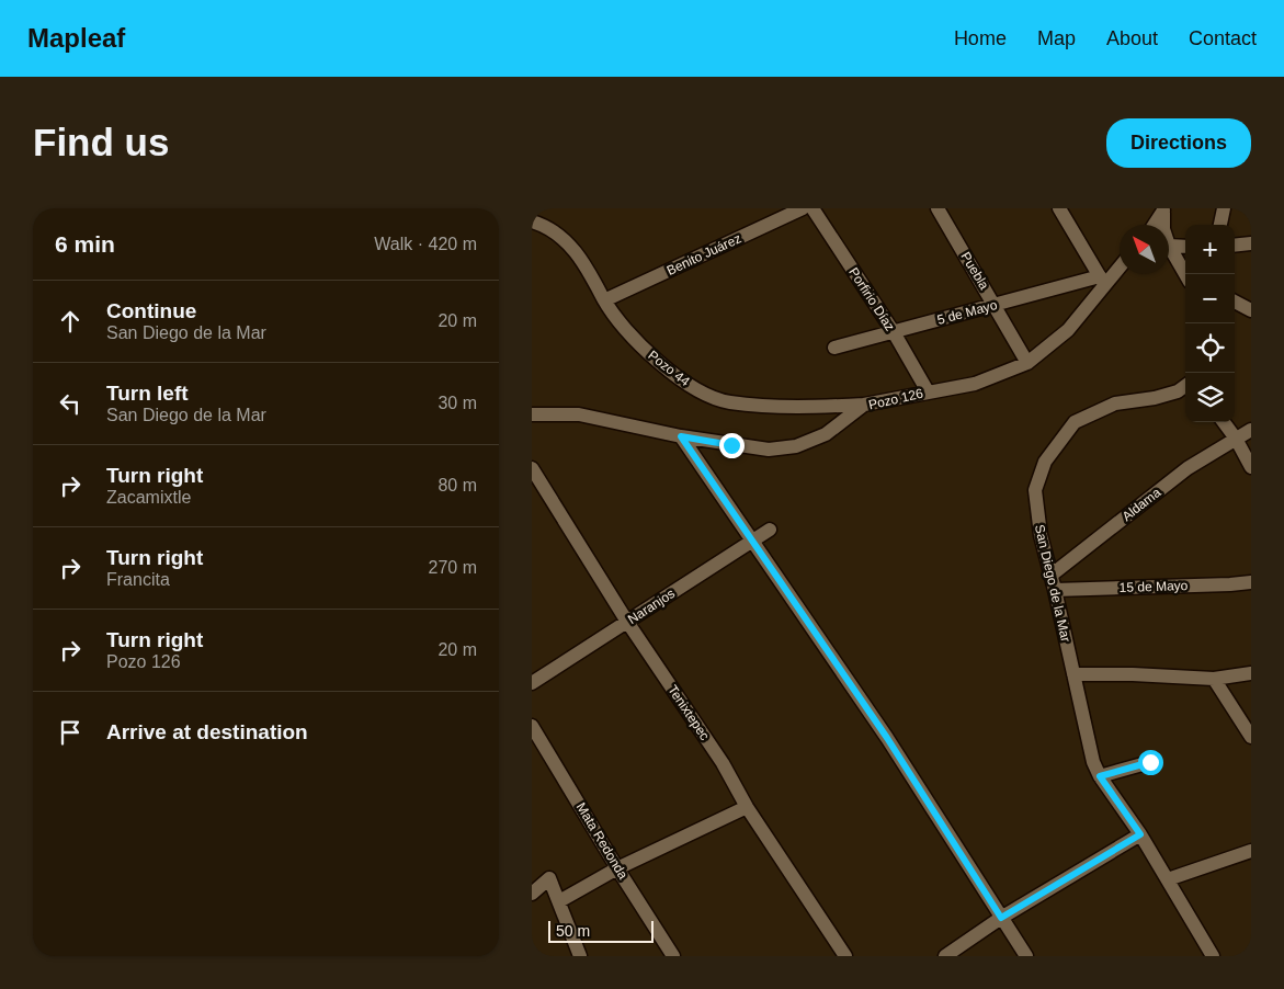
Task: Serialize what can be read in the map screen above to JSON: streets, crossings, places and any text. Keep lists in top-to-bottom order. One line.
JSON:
{"streets":{"street":["Benito Juárez","Puebla","Porfirio Díaz","5 de Mayo","Pozo 44","Pozo 126","Aldama","San Diego de la Mar","15 de Mayo","Naranjos","Tenixtepec","Mata Redonda"]},"crossings":[["Benito Juárez","Pozo 44"],["Puebla","5 de Mayo"],["Puebla","Pozo 126"],["Porfirio Díaz","5 de Mayo"],["Porfirio Díaz","Pozo 126"],["5 de Mayo","Pozo 126"],["Pozo 44","Pozo 126"],["Aldama","San Diego de la Mar"],["San Diego de la Mar","15 de Mayo"],["Naranjos","Tenixtepec"]],"scale_bar":"50 m","north":"top left","page":{"header":"Mapleaf","nav":["Home","Map","About","Contact"],"buttons":"Directions","title":"Find us","heading":["6 min","Walk · 420 m"],"map_buttons":["+","−"],"list":[["Continue","San Diego de la Mar","20 m"],["Turn left","San Diego de la Mar","30 m"],["Turn right","Zacamixtle","80 m"],["Turn right","Francita","270 m"],["Turn right","Pozo 126","20 m"],"Arrive at destination"],"scale":"50 m"}}
